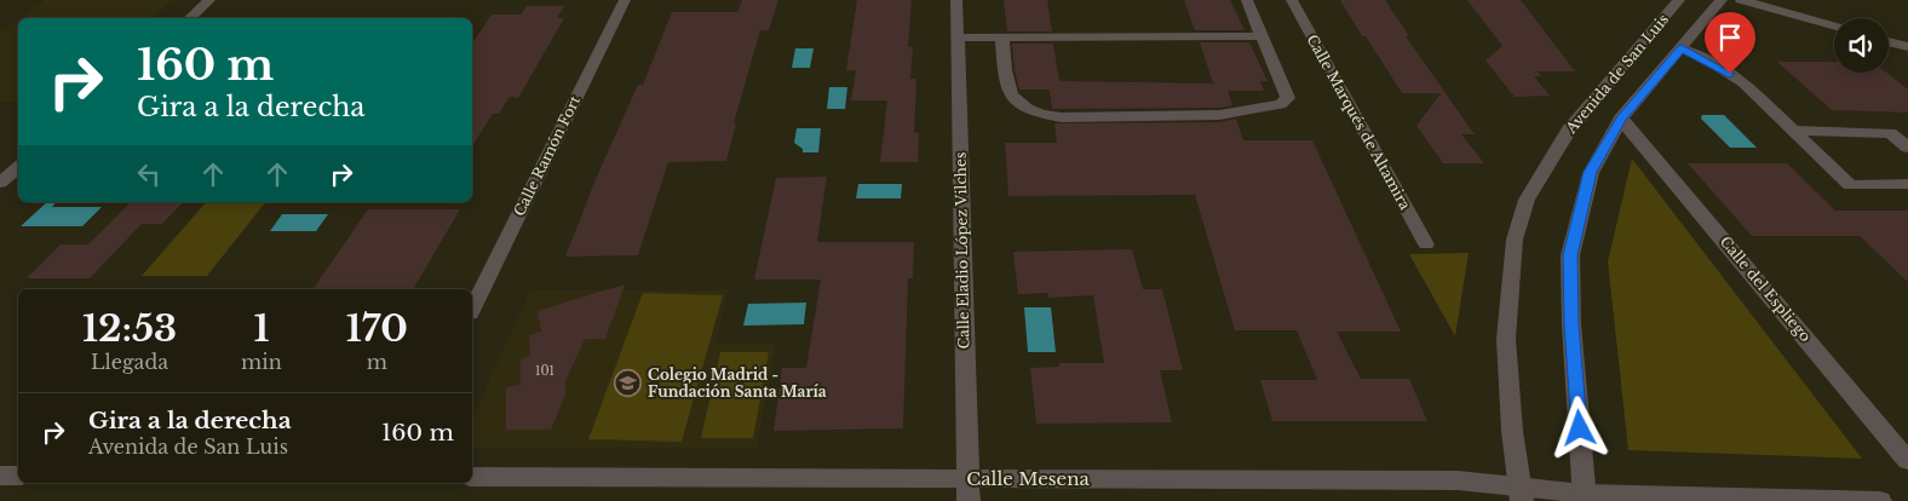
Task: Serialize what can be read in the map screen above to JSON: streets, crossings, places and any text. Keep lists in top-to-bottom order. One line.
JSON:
{"streets":{"street":["Avenida de San Luis","Calle Marqués de Altamira","Calle Ramón Fort","Calle Eladio López Vilches","Calle del Espliego","Calle Mesena"]},"crossings":[["Avenida de San Luis","Calle Mesena"],["Calle Eladio López Vilches","Calle Mesena"]],"places":{"school or university":["Colegio Madrid - Fundación Santa María"]},"house_numbers":["101"],"page":{"turn":["160 m","Gira a la derecha"],"eta":["12:53","Llegada","1","min","170","m"],"list":[{"name":"Gira a la derecha","note":"Avenida de San Luis","value":"160 m"}]}}
